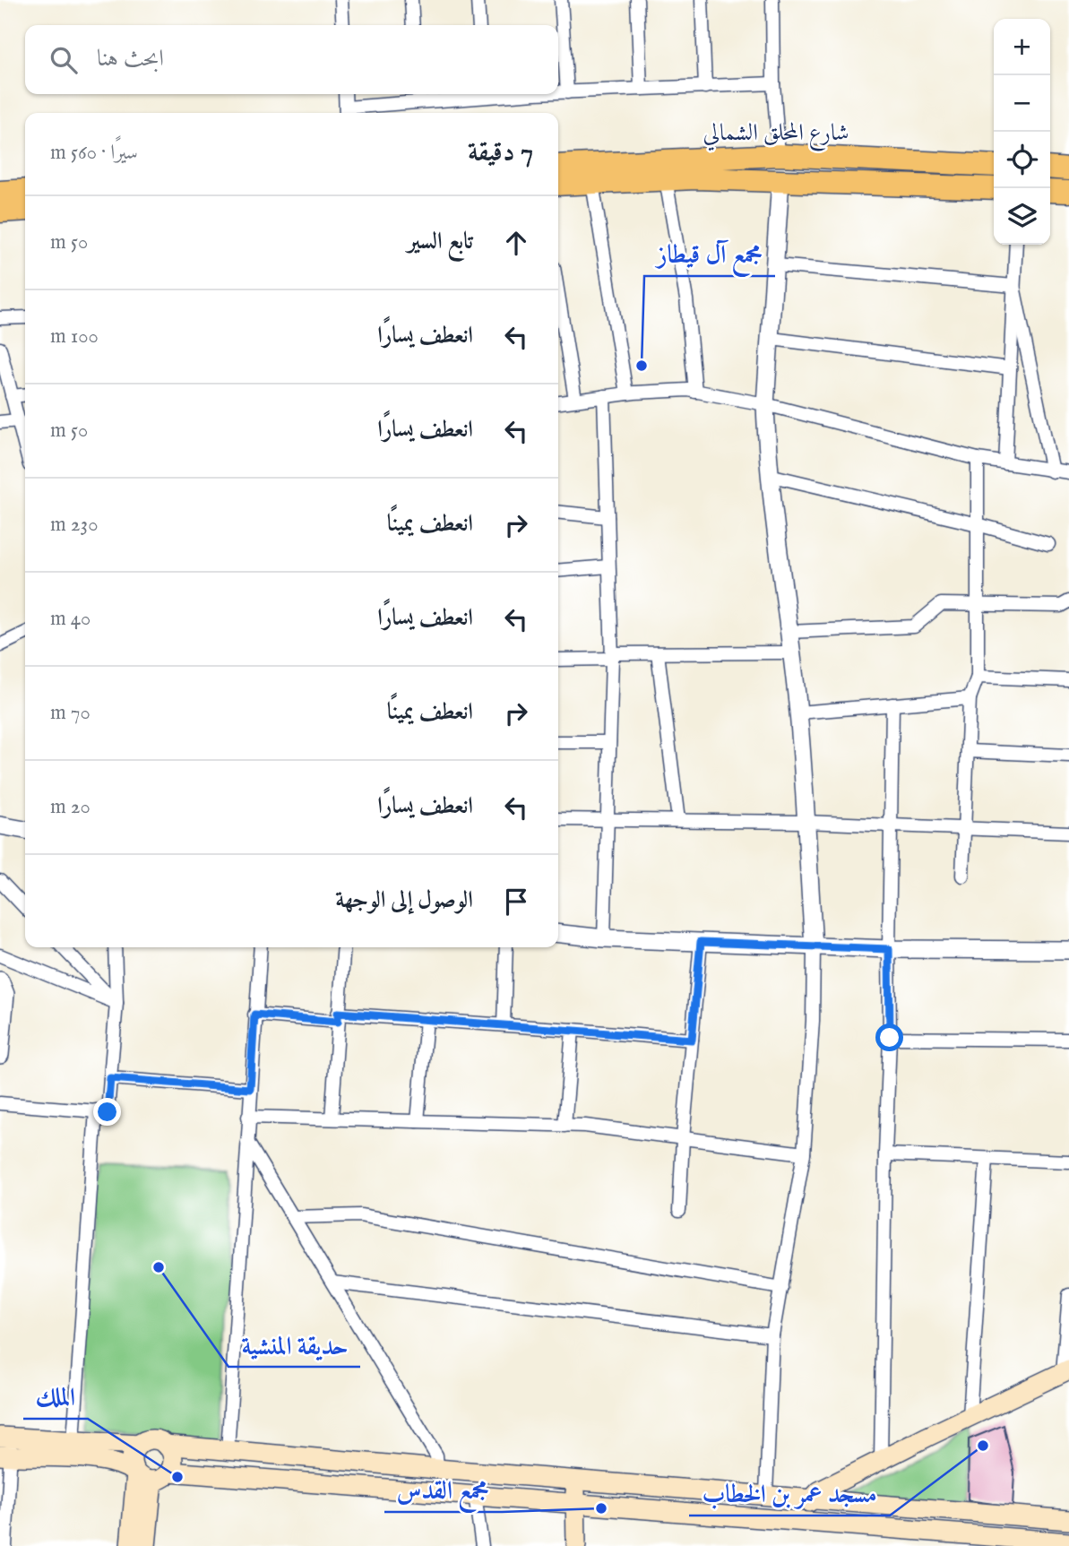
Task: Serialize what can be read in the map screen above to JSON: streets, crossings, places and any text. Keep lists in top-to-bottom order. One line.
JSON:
{"streets":{"highway":["شارع المحلق الشمالي"]},"places":["مجمع آل قيطاز","حديقة المنشية","مسجد عمر بن الخطاب","الملك","مجمع القدس"],"page":{"map_buttons":["+","−"],"search":"ابحث هنا","heading":["7 دقيقة","سيرًا · 560 m"],"list":[["تابع السير","50 m"],["انعطف يسارًا","100 m"],["انعطف يسارًا","50 m"],["انعطف يمينًا","230 m"],["انعطف يسارًا","40 m"],["انعطف يمينًا","70 m"],["انعطف يسارًا","20 m"],"الوصول إلى الوجهة"]}}
